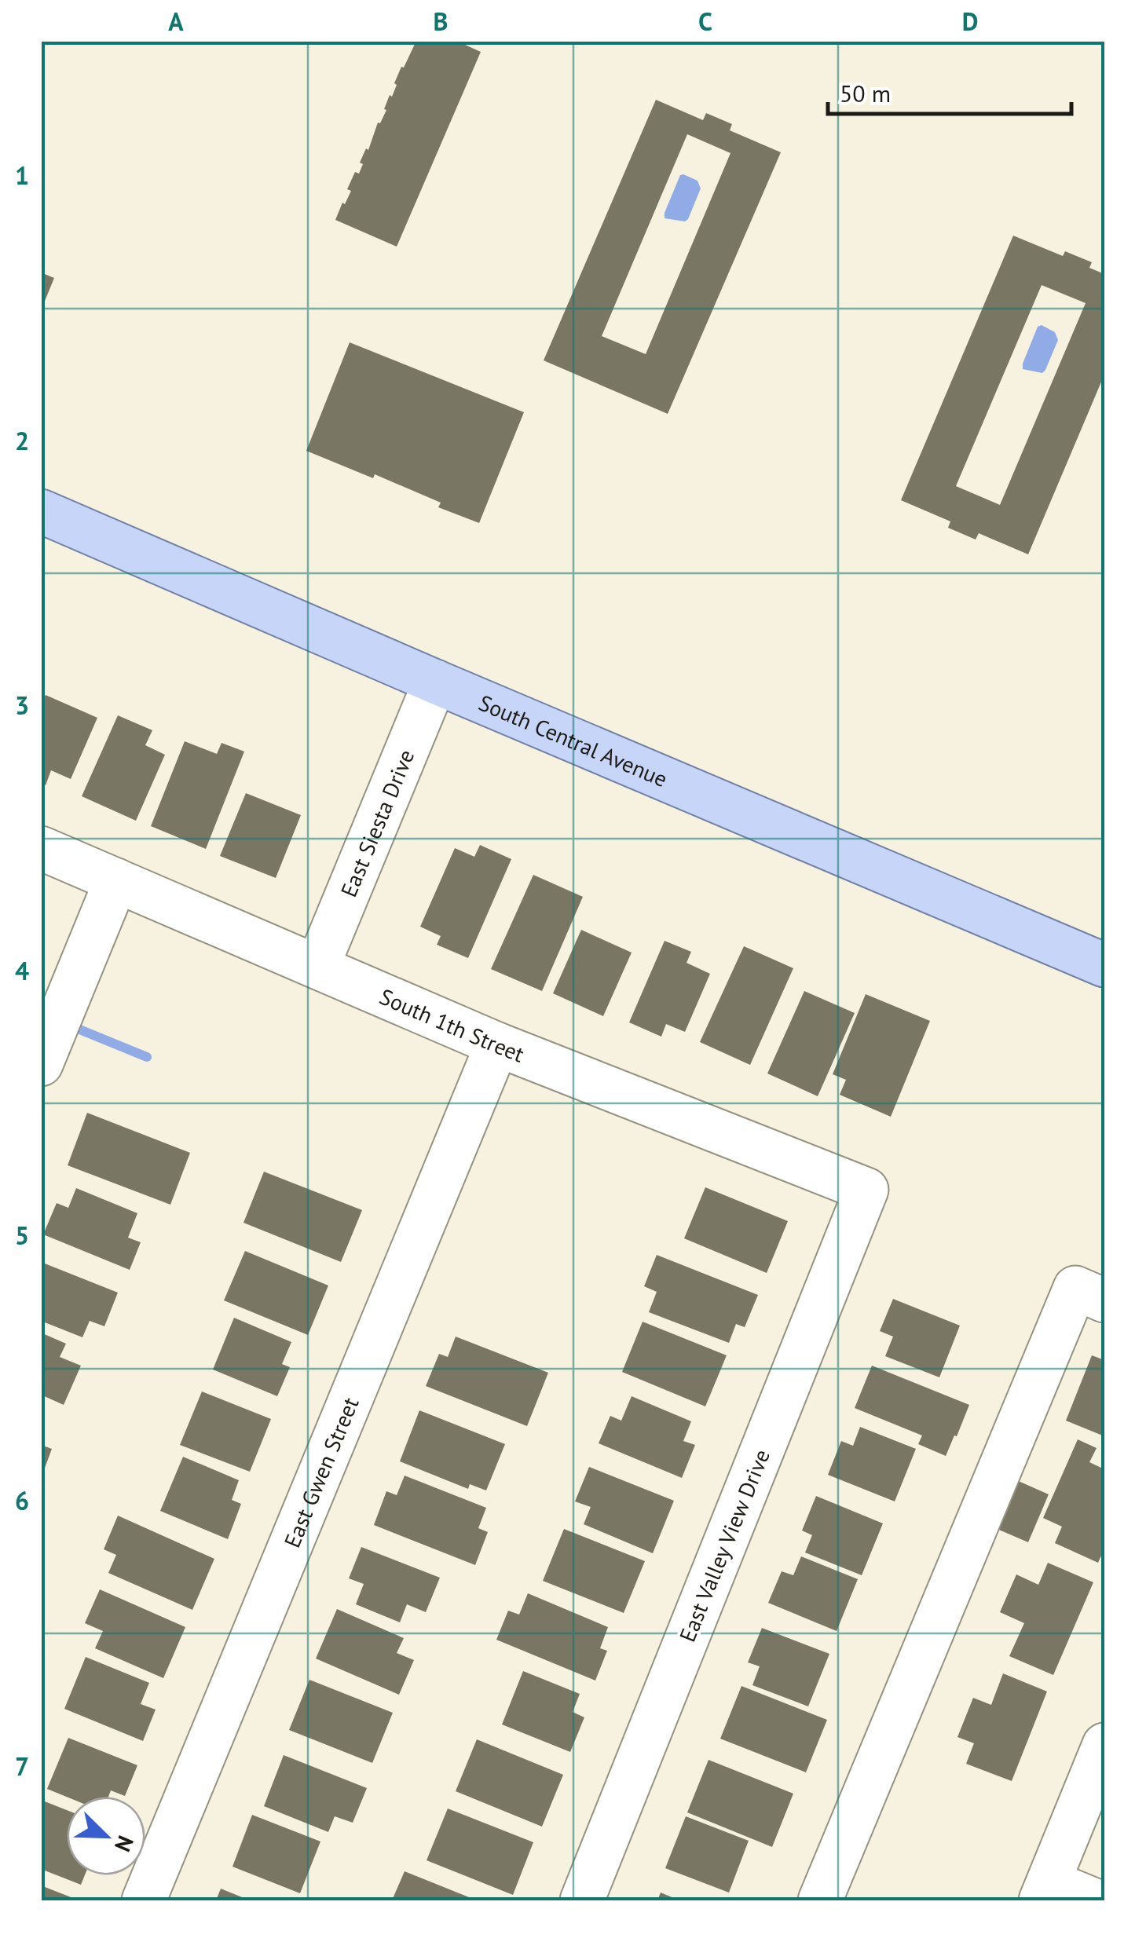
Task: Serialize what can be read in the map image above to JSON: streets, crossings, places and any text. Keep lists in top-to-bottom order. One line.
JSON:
{"streets":{"main road":["South Central Avenue"],"street":["East Siesta Drive","South 1th Street","East Gwen Street","East Valley View Drive"]},"crossings":[["South Central Avenue","East Siesta Drive"],["East Siesta Drive","South 1th Street"],["South 1th Street","East Gwen Street"],["South 1th Street","East Valley View Drive"]],"scale_bar":"50 m","north":"bottom right","grid":{"columns":["A","B","C","D"],"rows":["1","2","3","4","5","6","7"]}}
